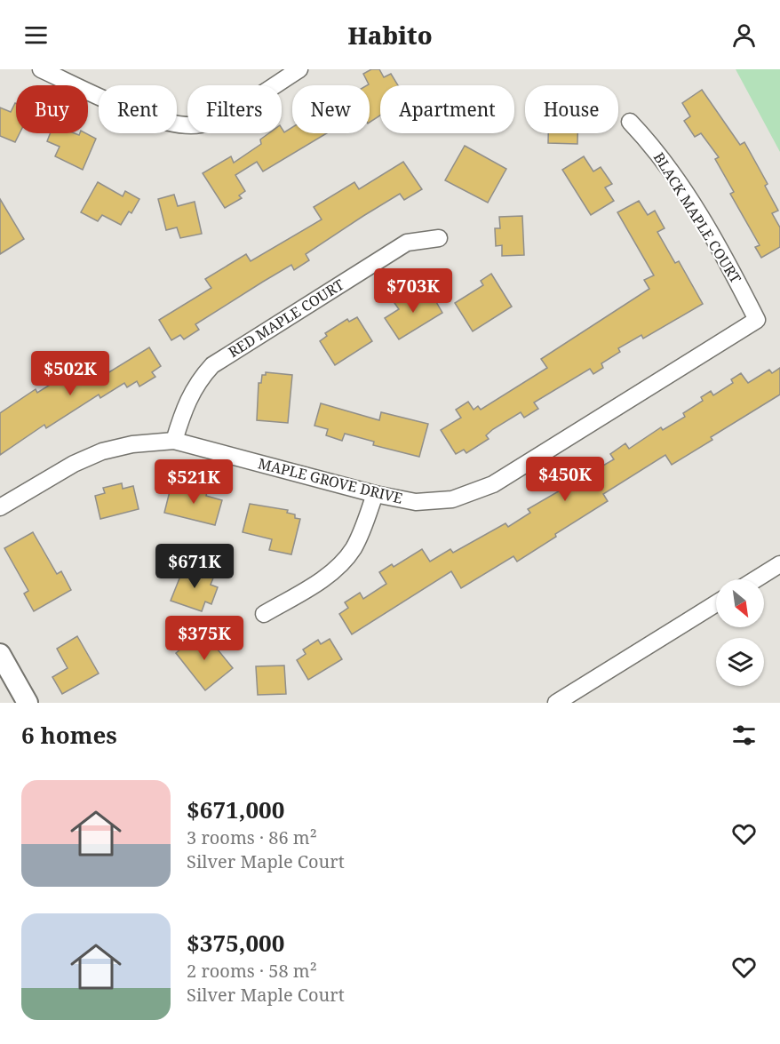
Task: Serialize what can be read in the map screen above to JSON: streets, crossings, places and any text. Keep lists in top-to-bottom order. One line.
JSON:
{"streets":{"street":["BLACK MAPLE COURT","RED MAPLE COURT","MAPLE GROVE DRIVE"]},"crossings":[["BLACK MAPLE COURT","MAPLE GROVE DRIVE"],["RED MAPLE COURT","MAPLE GROVE DRIVE"]],"north":"bottom right","page":{"header":"Habito","chip":["Buy","Rent","Filters","New","Apartment","House"],"price":["$703K","$502K","$450K","$521K","$671K","$375K"],"heading":"6 homes","list":[{"name":"$671,000","note":"3 rooms · 86 m² · Silver Maple Court"},{"name":"$375,000","note":"2 rooms · 58 m² · Silver Maple Court"}]}}
